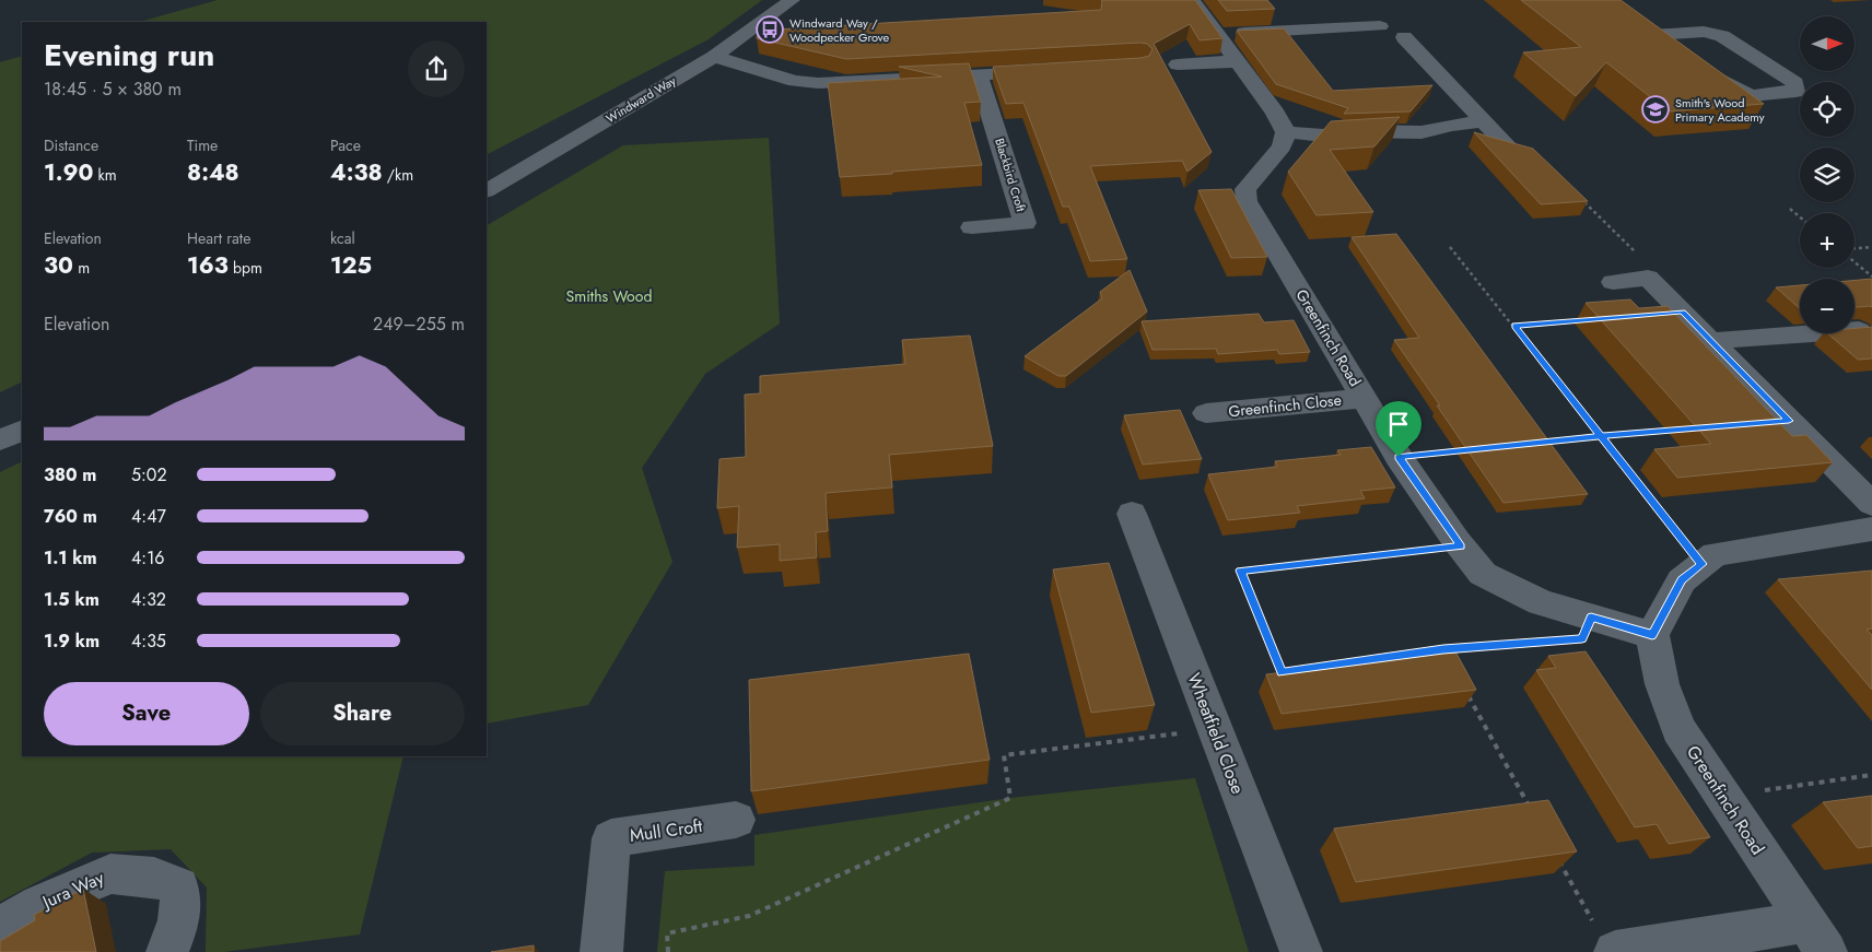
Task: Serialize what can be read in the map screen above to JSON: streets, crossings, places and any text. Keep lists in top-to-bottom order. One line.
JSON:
{"streets":{"street":["Windward Way","Blackbird Croft","Greenfinch Road","Greenfinch Close","Wheatfield Close","Mull Croft","Jura Way"]},"crossings":[["Greenfinch Road","Greenfinch Close"]],"parks":["Smiths Wood"],"places":{"bus stop":["Windward Way / Woodpecker Grove"],"school or university":["Smith's Wood Primary Academy"]},"north":"right","page":{"map_buttons":["+","−"],"heading":["Evening run","18:45 · 5 × 380 m"],"stats":[["Distance","1.90 km"],["Time","8:48"],["Pace","4:38 /km"],["Elevation","30 m"],["Heart rate","163 bpm"],["kcal","125"]],"chart":["Elevation","249–255 m"],"list":[{"name":"380 m","note":"5:02"},{"name":"760 m","note":"4:47"},{"name":"1.1 km","note":"4:16"},{"name":"1.5 km","note":"4:32"},{"name":"1.9 km","note":"4:35"}],"buttons":["Save","Share"]}}
